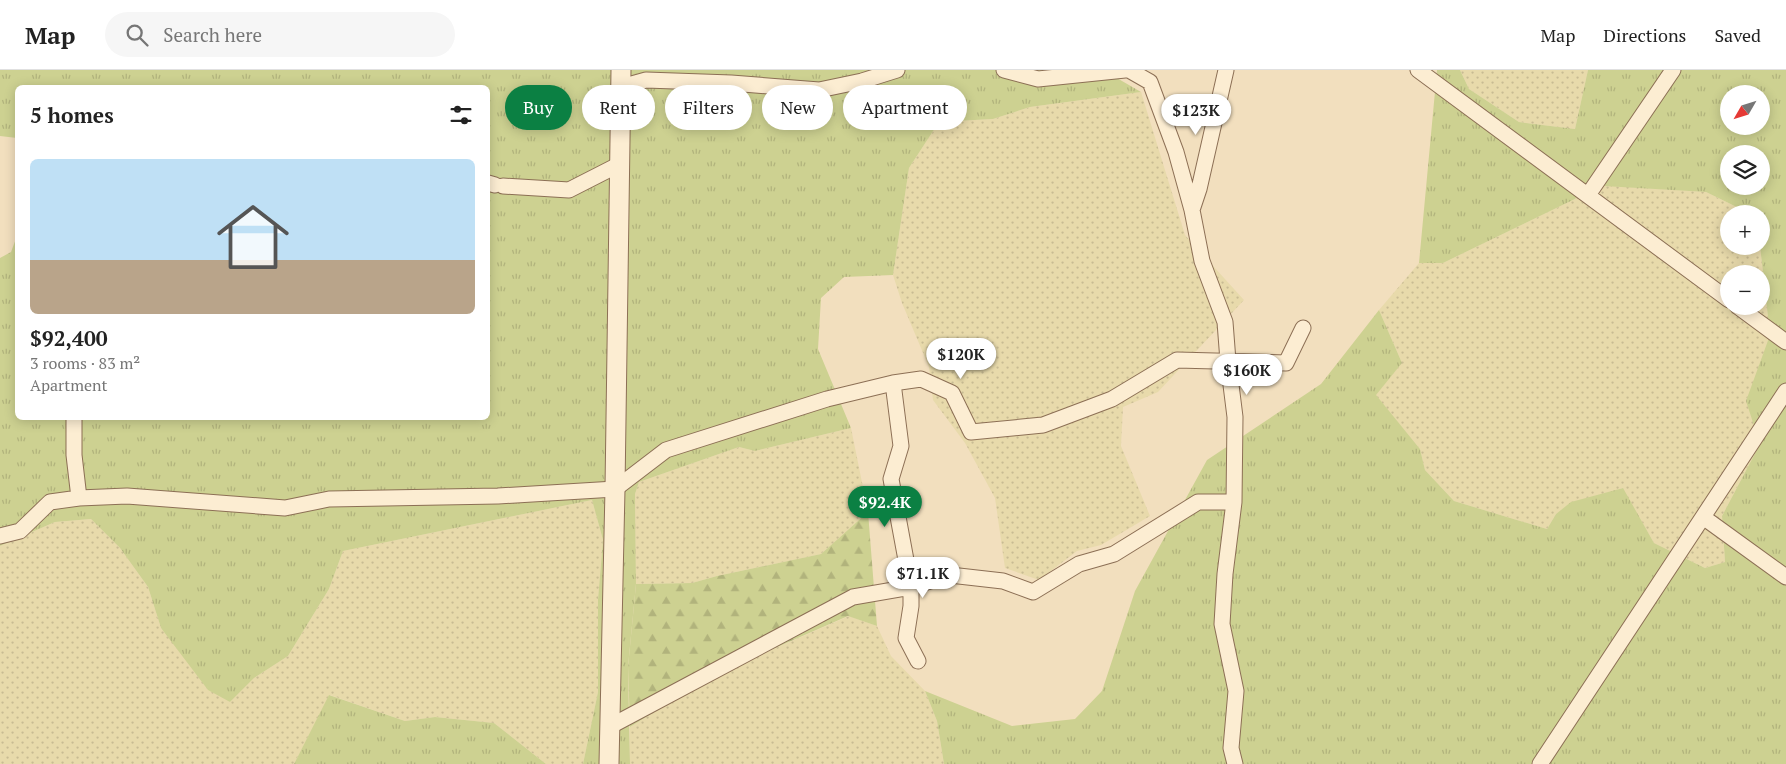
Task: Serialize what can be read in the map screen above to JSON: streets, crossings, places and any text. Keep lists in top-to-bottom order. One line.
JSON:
{"north":"bottom left","page":{"header":"Map","search":"Search here","nav":["Map","Directions","Saved"],"map_buttons":["+","−"],"chip":["Buy","Rent","Filters","New","Apartment"],"heading":"5 homes","price":["$123K","$120K","$160K","$92.4K","$71.1K"],"list":[{"name":"$92,400","note":"3 rooms · 83 m² · Apartment"}]}}
